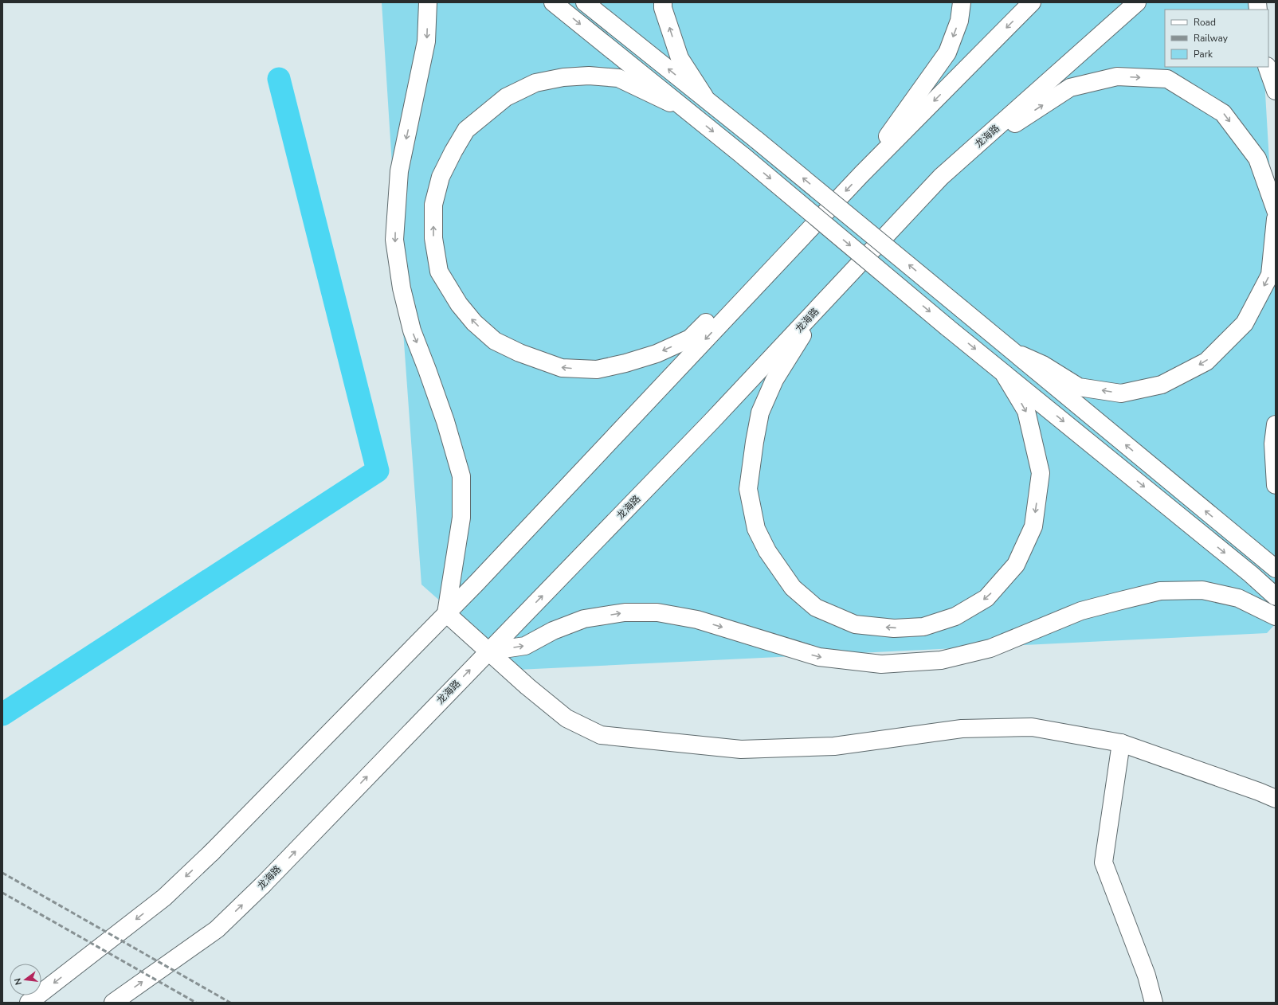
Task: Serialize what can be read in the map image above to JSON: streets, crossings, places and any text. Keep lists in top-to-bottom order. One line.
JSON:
{"streets":{"main road":["龙海路"]},"legend":["Road","Railway","Park"],"north":"left"}
